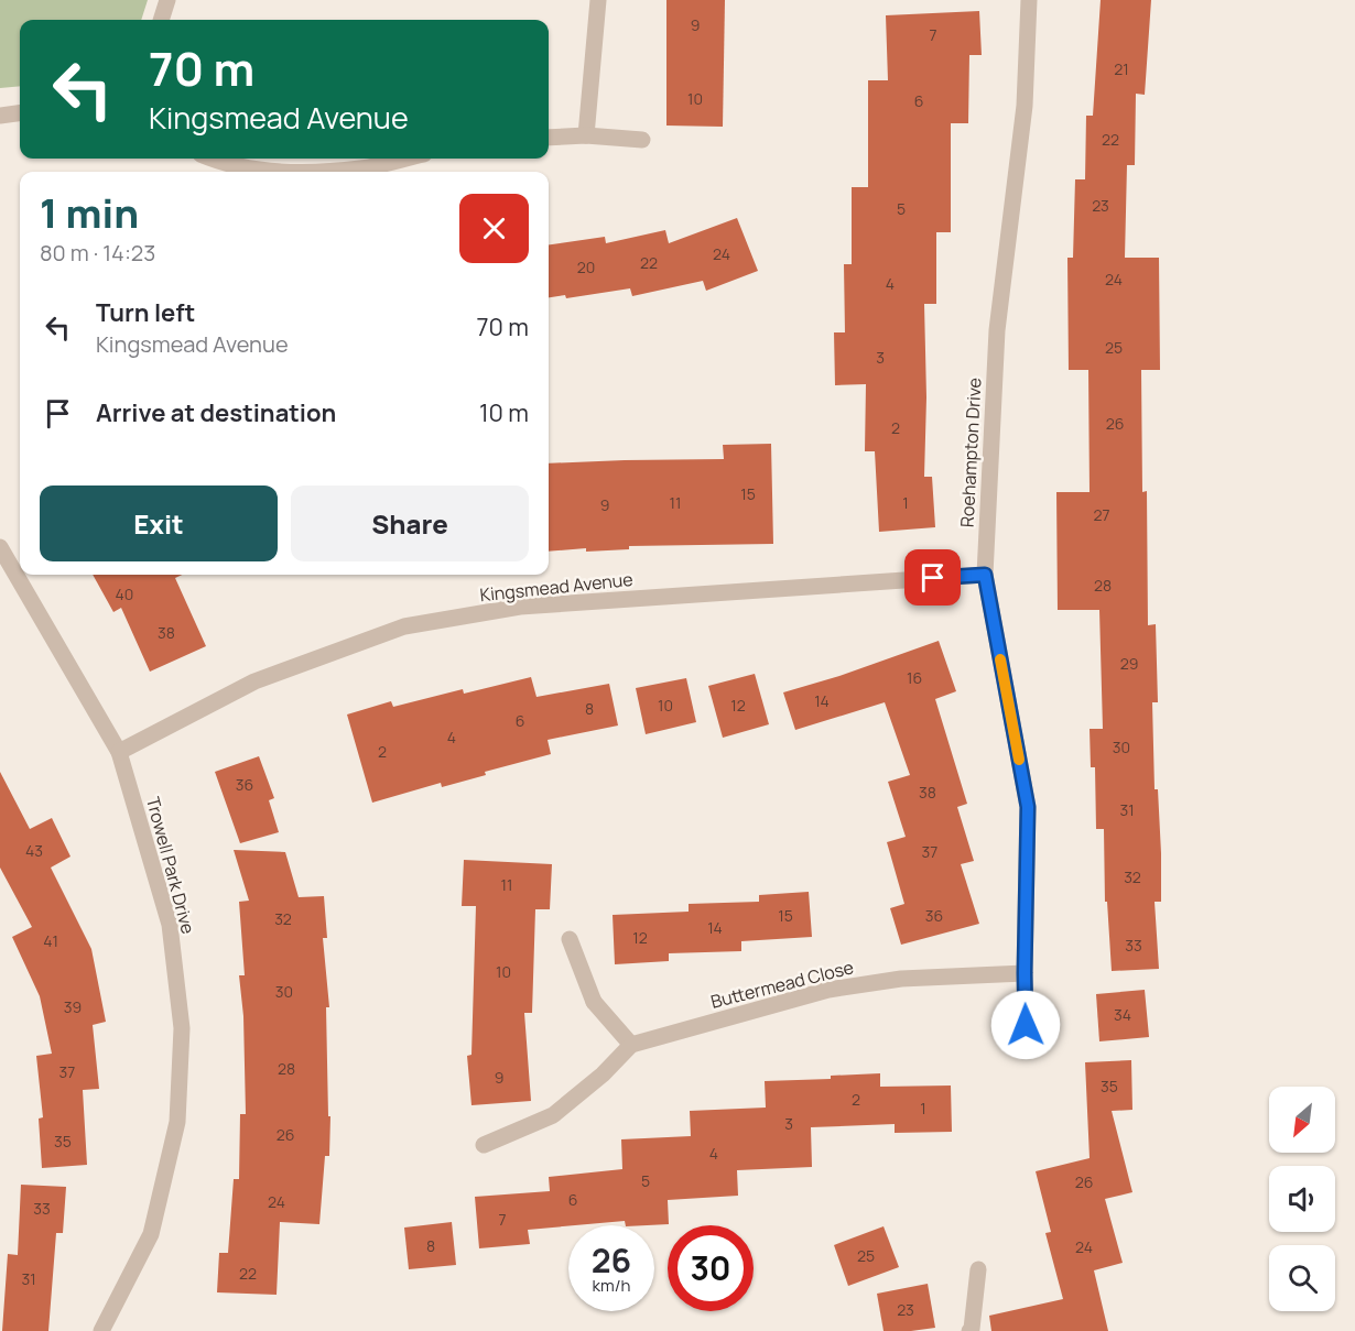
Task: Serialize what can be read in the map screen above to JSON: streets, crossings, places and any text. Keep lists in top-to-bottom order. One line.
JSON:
{"streets":{"street":["Roehampton Drive","Kingsmead Avenue","Trowell Park Drive","Buttermead Close"]},"crossings":[["Roehampton Drive","Kingsmead Avenue"],["Roehampton Drive","Buttermead Close"],["Kingsmead Avenue","Trowell Park Drive"]],"house_numbers":["9","7","21","10","6","22","23","5","24","22","20","24","4","25","3","26","2","15","11","1","9","27","28","40","38","29","16","14","10","12","8","6","4","30","2","36","38","31","43","37","32","11","15","36","32","14","12","41","33","10","30","39","34","28","37","9","35","2","1","3","26","35","4","5","26","6","24","33","7","8","24","25","22","31","23"],"north":"bottom left","page":{"turn":["70 m","Kingsmead Avenue"],"heading":["1 min","80 m · 14:23"],"list":[{"name":"Turn left","note":"Kingsmead Avenue","value":"70 m"},{"name":"Arrive at destination","value":"10 m"}],"buttons":["Exit","Share"],"speed":"26 km/h","limit":"30"}}
